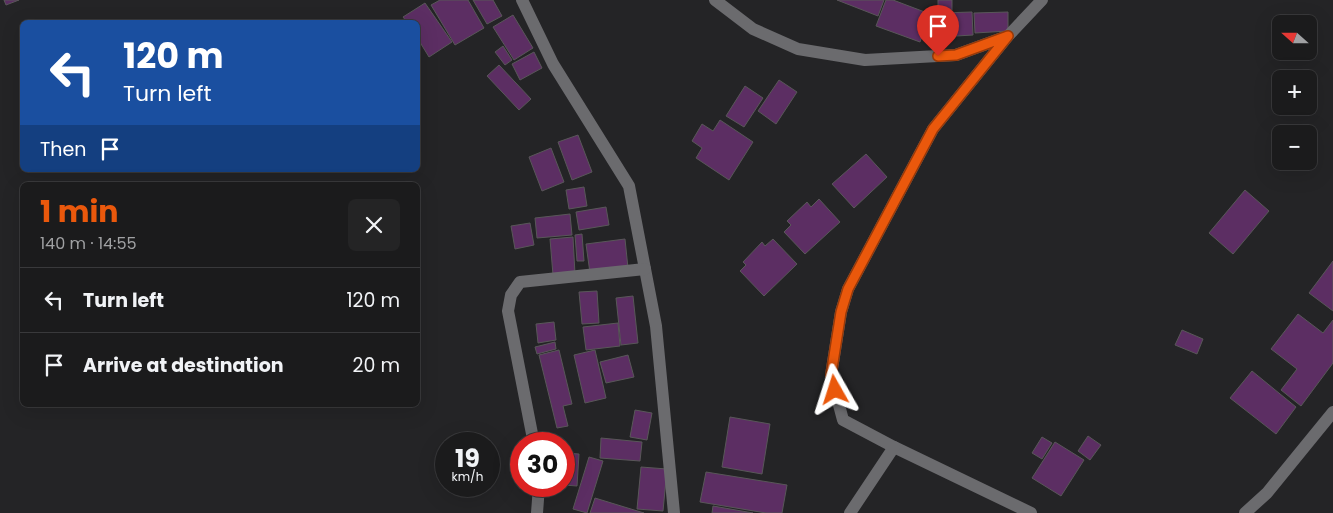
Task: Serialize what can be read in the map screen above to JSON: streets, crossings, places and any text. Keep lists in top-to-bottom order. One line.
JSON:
{"north":"left","page":{"map_buttons":["+","−"],"turn":["120 m","Turn left"],"then":"Then","heading":["1 min","140 m · 14:55"],"list":[{"name":"Turn left","value":"120 m"},{"name":"Arrive at destination","value":"20 m"}],"speed":"19 km/h","limit":"30"}}
